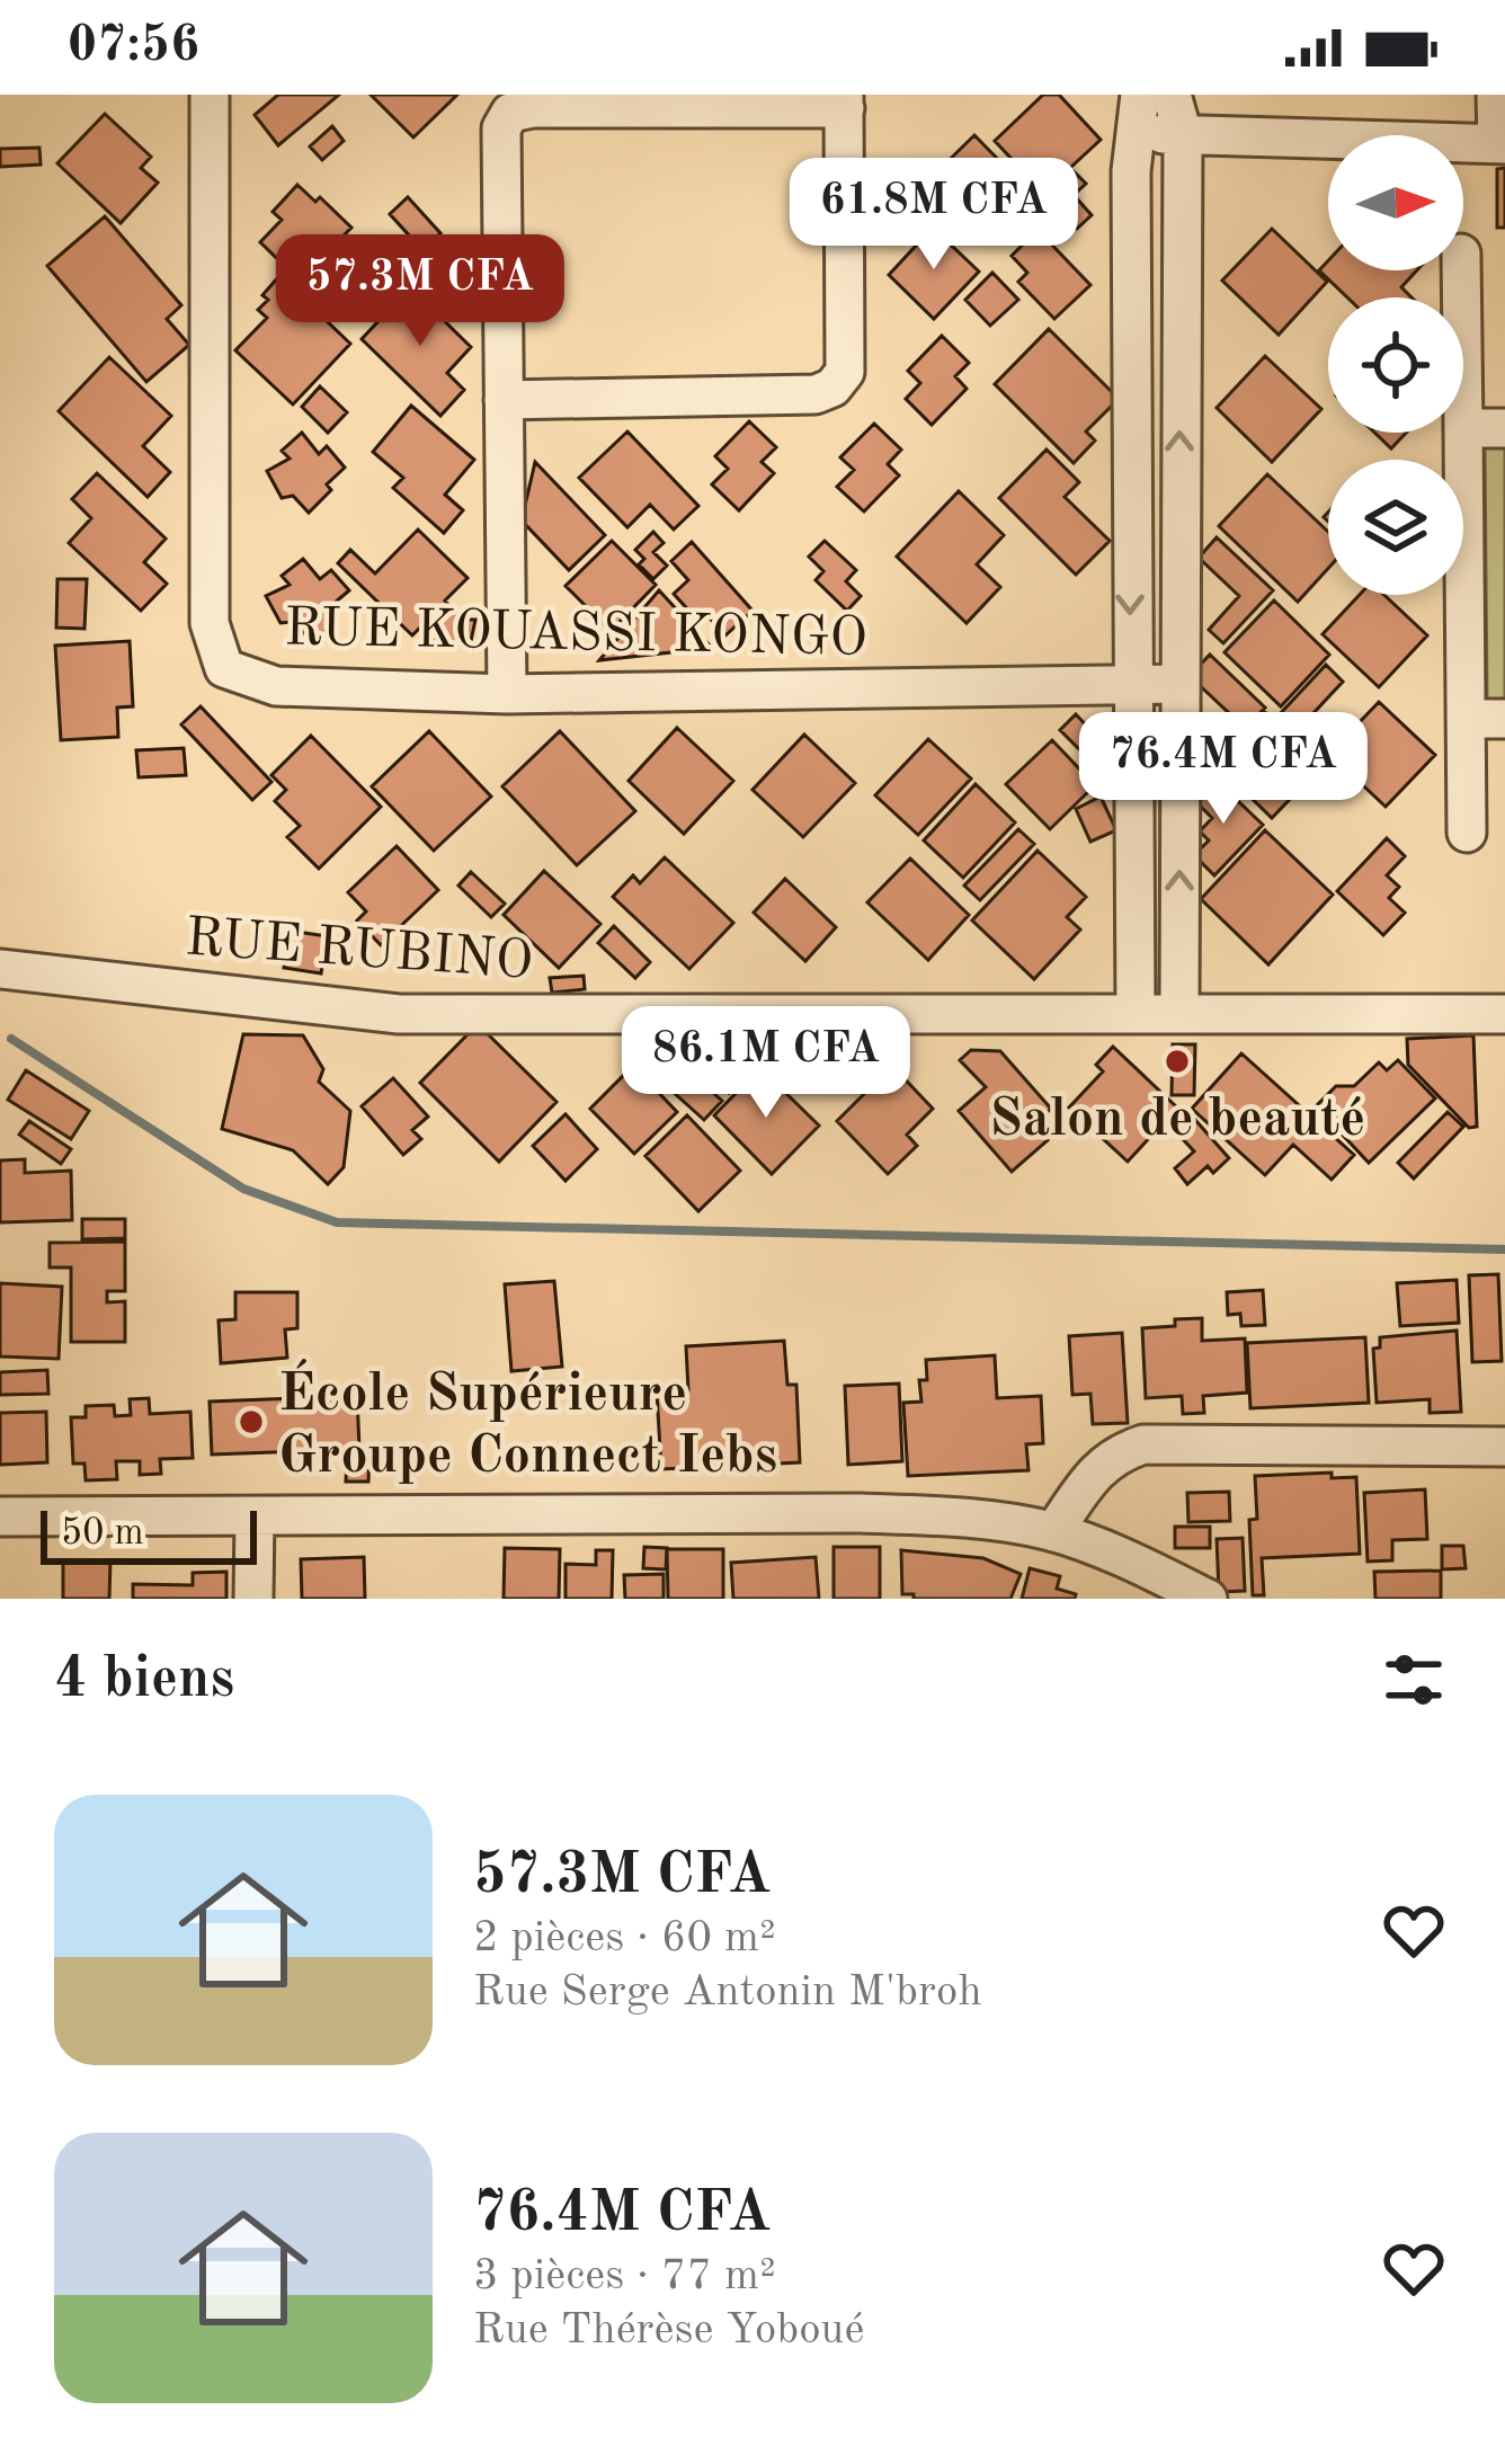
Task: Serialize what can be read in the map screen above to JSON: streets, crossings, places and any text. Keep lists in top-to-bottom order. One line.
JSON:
{"streets":{"street":["RUE KOUASSI KONGO","RUE RUBINO"]},"places":["Salon de beauté","École Supérieure Groupe Connect Iebs"],"scale_bar":"50 m","north":"right","page":{"status":"07:56","price":["61.8M CFA","57.3M CFA","76.4M CFA","86.1M CFA"],"scale":"50 m","heading":"4 biens","list":[{"name":"57.3M CFA","note":"2 pièces · 60 m² · Rue Serge Antonin M'broh"},{"name":"76.4M CFA","note":"3 pièces · 77 m² · Rue Thérèse Yoboué"}]}}
